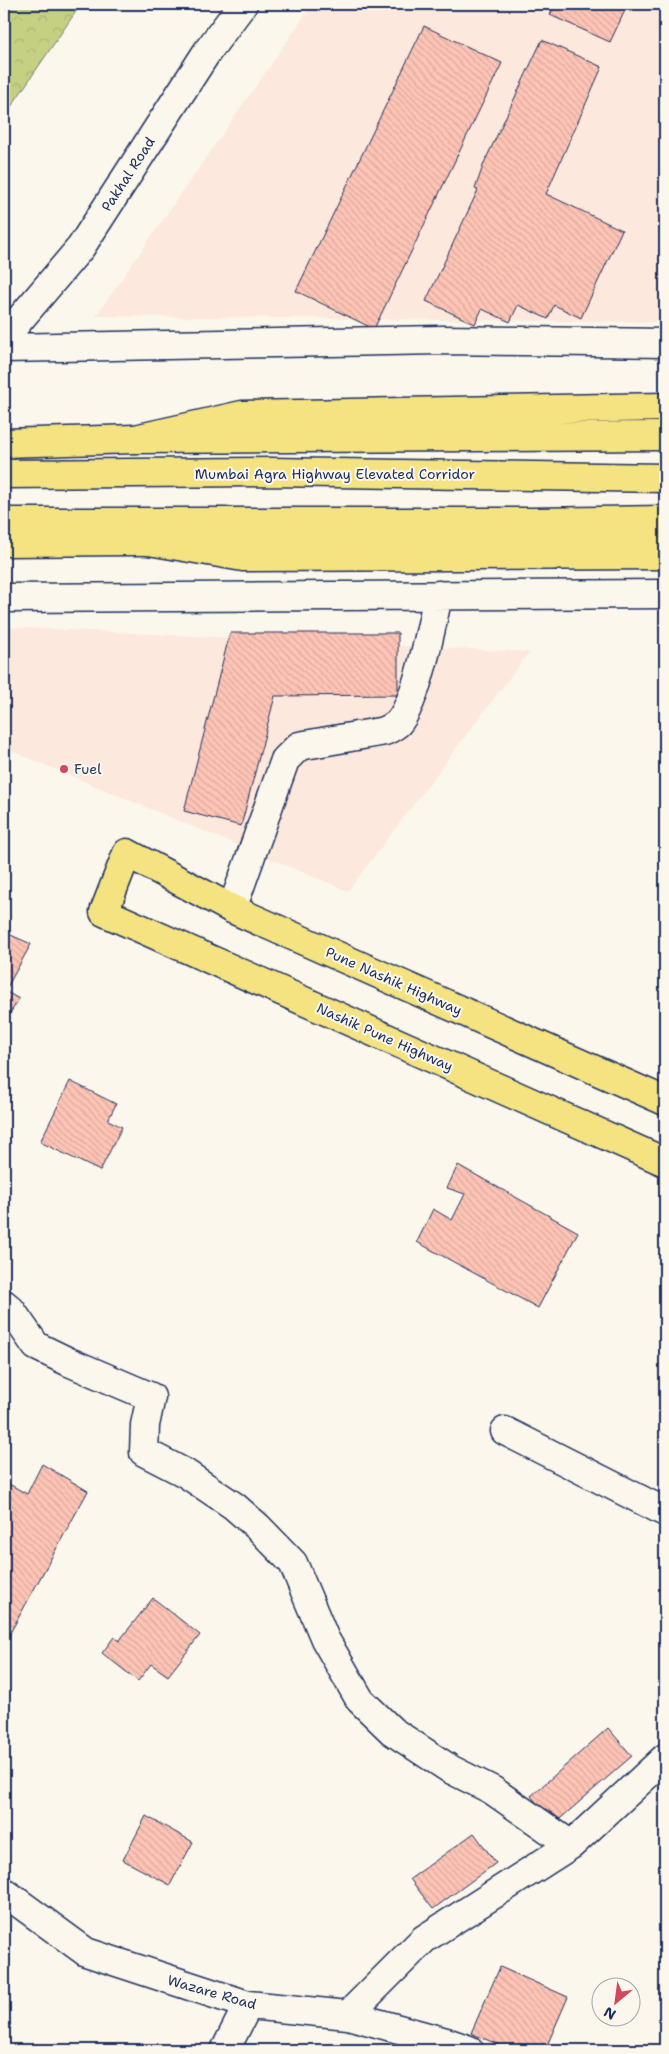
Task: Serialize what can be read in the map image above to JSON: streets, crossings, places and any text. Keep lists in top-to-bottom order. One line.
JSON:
{"streets":{"main road":["Mumbai Agra Highway Elevated Corridor","Pune Nashik Highway","Nashik Pune Highway"],"street":["Pakhal Road","Wazare Road"]},"crossings":[["Pune Nashik Highway","Nashik Pune Highway"]],"places":["Fuel"],"north":"bottom left"}
